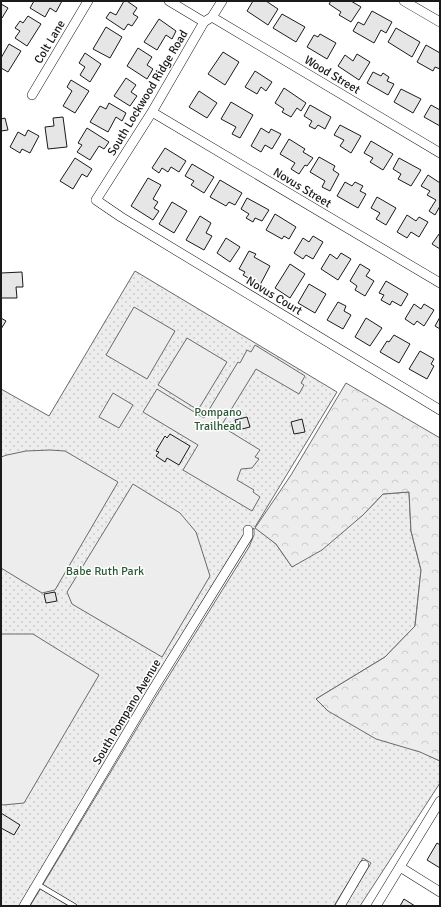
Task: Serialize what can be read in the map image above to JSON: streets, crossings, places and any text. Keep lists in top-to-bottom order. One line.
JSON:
{"streets":{"street":["Colt Lane","Wood Street","South Lockwood Ridge Road","Novus Street","Novus Court","South Pompano Avenue"]},"crossings":[["Wood Street","South Lockwood Ridge Road"],["South Lockwood Ridge Road","Novus Street"],["South Lockwood Ridge Road","Novus Court"]],"parks":["Pompano Trailhead","Babe Ruth Park"]}
